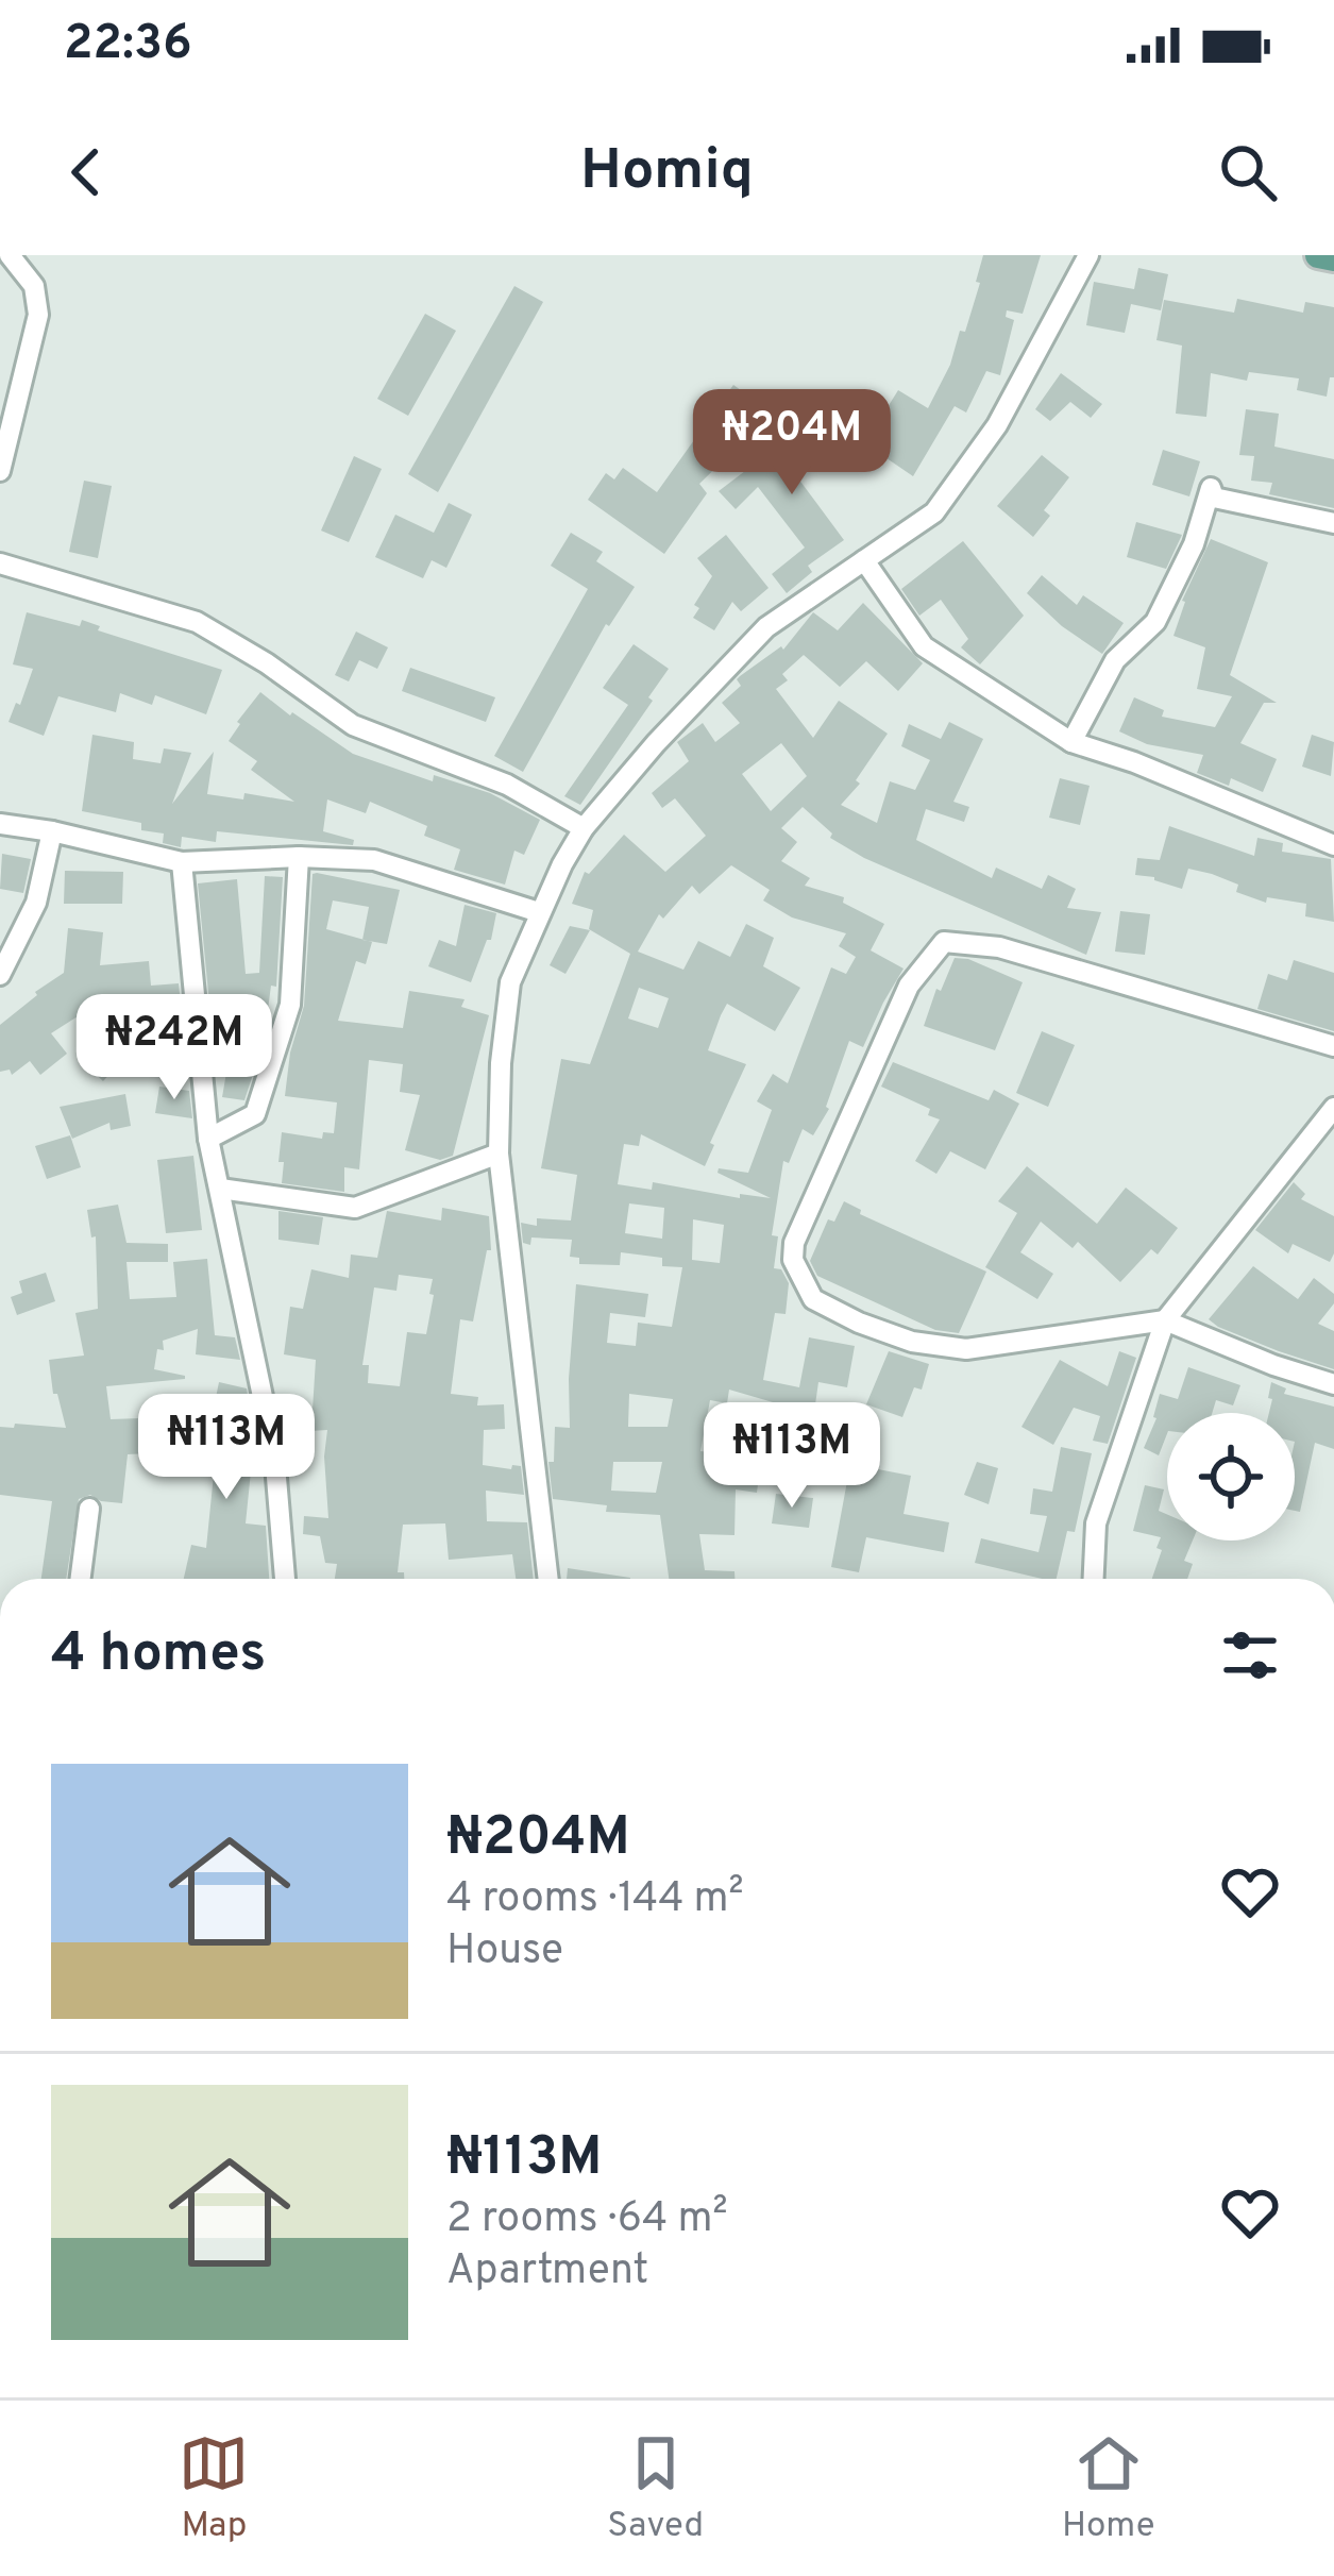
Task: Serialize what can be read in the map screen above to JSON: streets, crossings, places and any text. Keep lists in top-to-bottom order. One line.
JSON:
{"page":{"status":"22:36","header":"Homiq","price":["₦204M","₦242M","₦113M","₦113M"],"heading":"4 homes","list":[{"name":"₦204M","note":"4 rooms · 144 m² · House"},{"name":"₦113M","note":"2 rooms · 64 m² · Apartment"}],"tabs":["Map","Saved","Home"]}}
